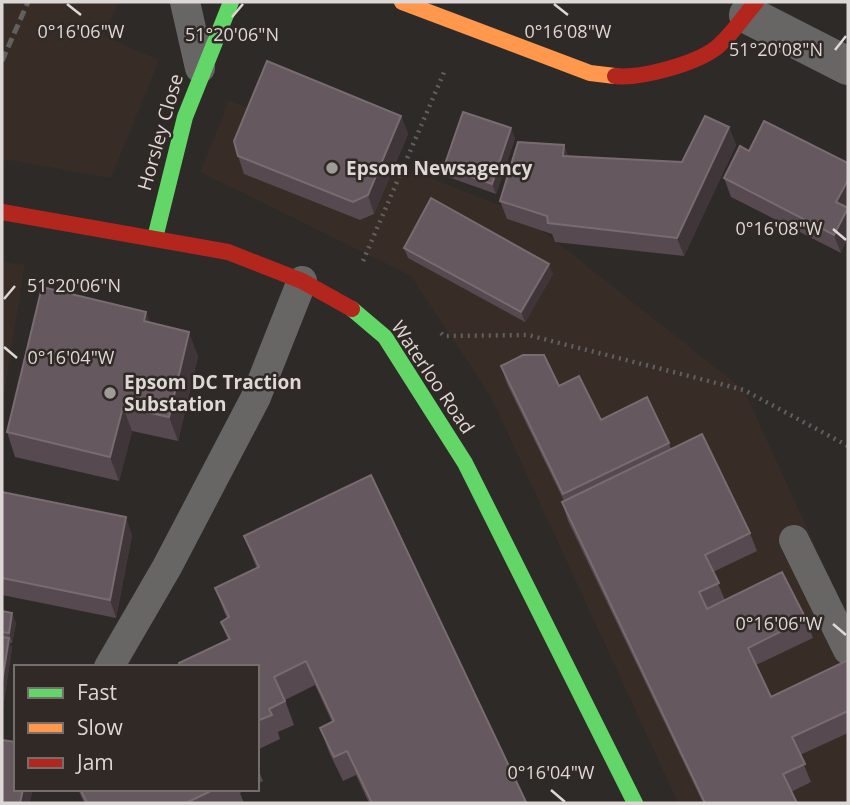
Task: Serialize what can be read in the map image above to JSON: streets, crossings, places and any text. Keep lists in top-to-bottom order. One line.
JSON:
{"streets":{"street":["Horsley Close","Waterloo Road"]},"crossings":[["Horsley Close","Waterloo Road"]],"places":["Epsom Newsagency","Epsom DC Traction Substation"],"legend":["Fast","Slow","Jam"],"coordinates":["0°16'06\"W","0°16'08\"W","51°20'06\"N","51°20'08\"N","0°16'04\"W"]}
